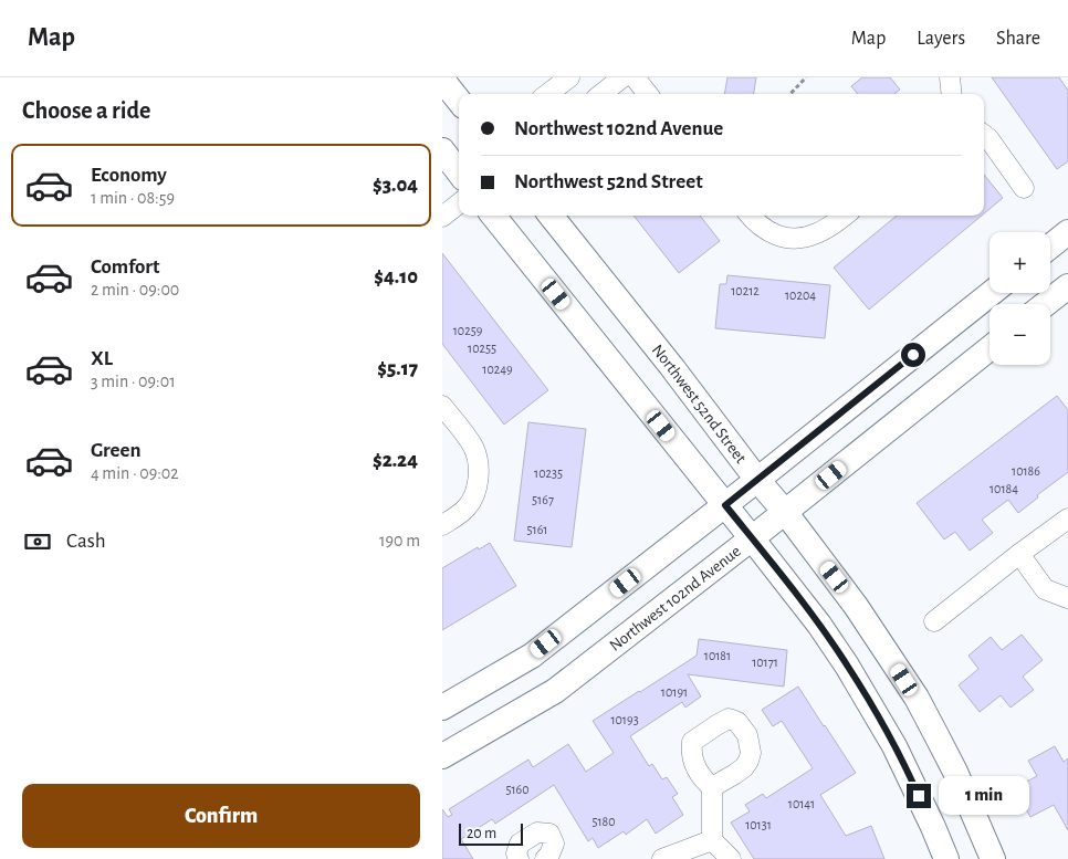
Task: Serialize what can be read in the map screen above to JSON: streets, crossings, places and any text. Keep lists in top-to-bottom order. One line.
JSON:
{"streets":{"street":["Northwest 52nd Street","Northwest 102nd Avenue"]},"crossings":[["Northwest 52nd Street","Northwest 102nd Avenue"]],"house_numbers":["10212","10204","10259","10255","10249","10186","10235","10184","5167","5161","10181","10171","10191","10193","5160","10141","5180","10131"],"scale_bar":"20 m","page":{"header":"Map","nav":["Map","Layers","Share"],"heading":"Choose a ride","banner":["Northwest 102nd Avenue","Northwest 52nd Street"],"list":[{"name":"Economy","note":"1 min · 08:59","value":"$3.04"},{"name":"Comfort","note":"2 min · 09:00","value":"$4.10"},{"name":"XL","note":"3 min · 09:01","value":"$5.17"},{"name":"Green","note":"4 min · 09:02","value":"$2.24"}],"map_buttons":["+","−"],"pay":["Cash","190 m"],"buttons":"Confirm","bubble":"1 min","scale":"20 m"}}
